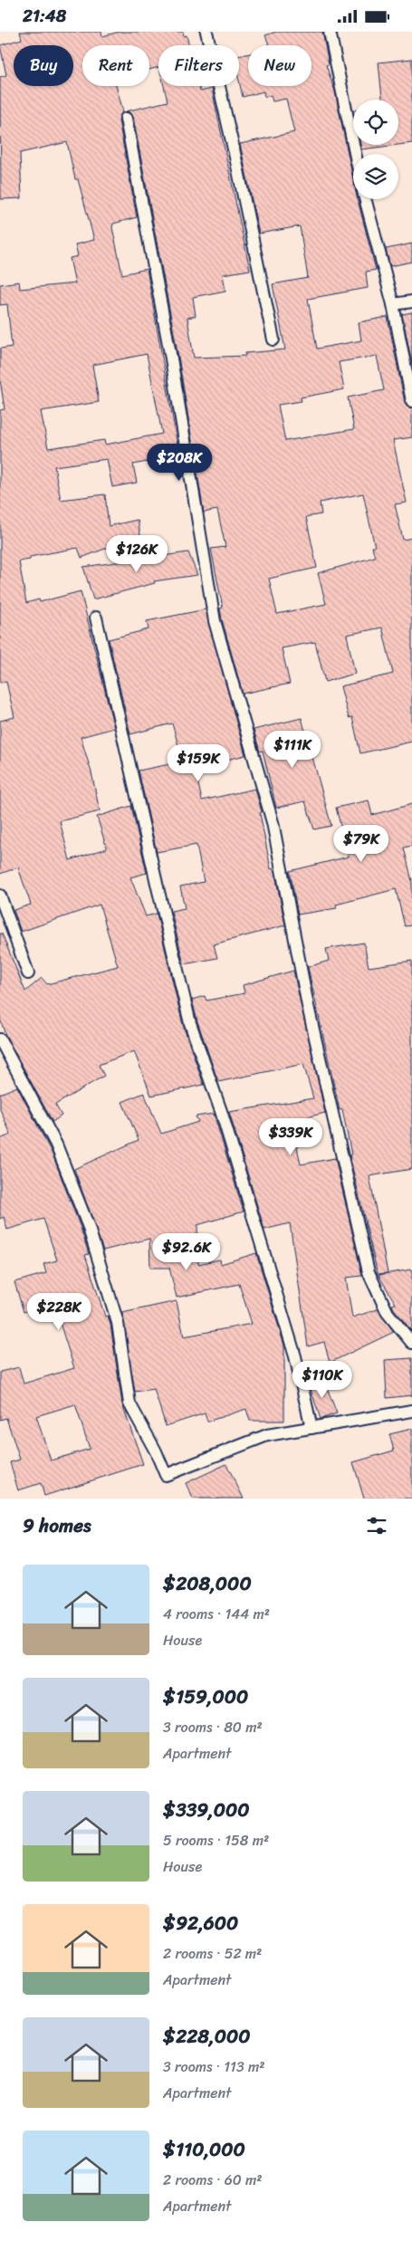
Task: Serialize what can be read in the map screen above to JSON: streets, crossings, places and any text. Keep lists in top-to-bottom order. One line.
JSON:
{"page":{"status":"21:48","chip":["Buy","Rent","Filters","New"],"price":["$208K","$126K","$111K","$159K","$79K","$339K","$92.6K","$228K","$110K"],"heading":"9 homes","list":[{"name":"$208,000","note":"4 rooms · 144 m² · House"},{"name":"$159,000","note":"3 rooms · 80 m² · Apartment"},{"name":"$339,000","note":"5 rooms · 158 m² · House"},{"name":"$92,600","note":"2 rooms · 52 m² · Apartment"},{"name":"$228,000","note":"3 rooms · 113 m² · Apartment"},{"name":"$110,000","note":"2 rooms · 60 m² · Apartment"}]}}
